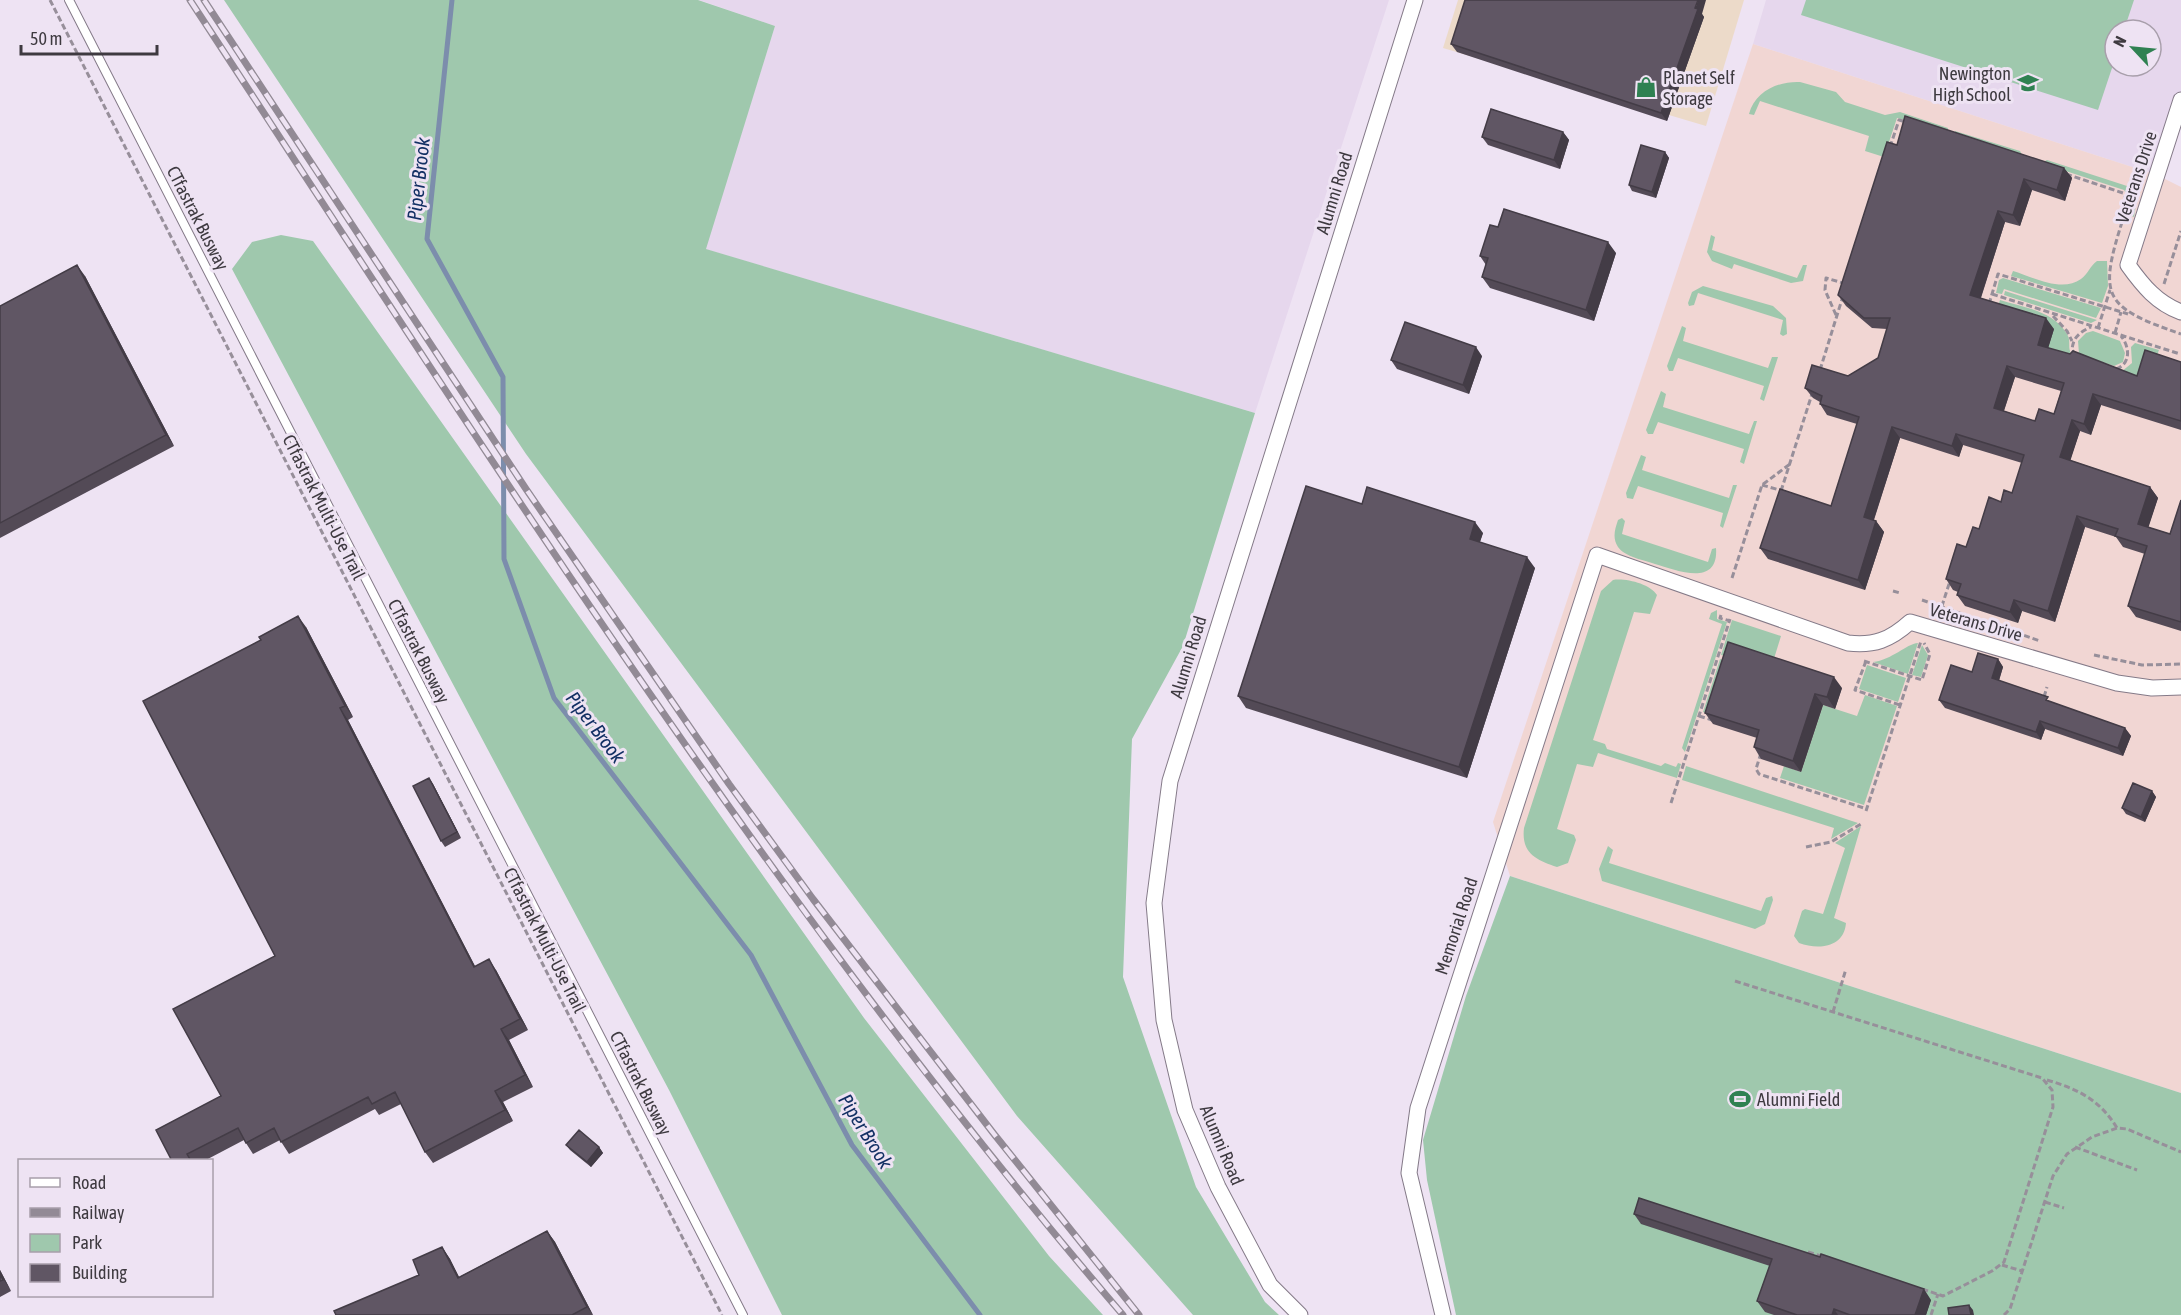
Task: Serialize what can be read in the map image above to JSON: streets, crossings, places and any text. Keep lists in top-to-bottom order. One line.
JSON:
{"streets":{"street":["Veterans Drive","Alumni Road","Memorial Road"],"lane":["CTfastrak Busway"],"path":["CTfastrak Multi-Use Trail"]},"crossings":[["Veterans Drive","Memorial Road"]],"water":["Piper Brook"],"places":{"school or university":["Newington High School"],"shop":["Planet Self Storage"],"sports":["Alumni Field"]},"legend":["Road","Railway","Park","Building"],"scale_bar":"50 m","north":"top left"}
